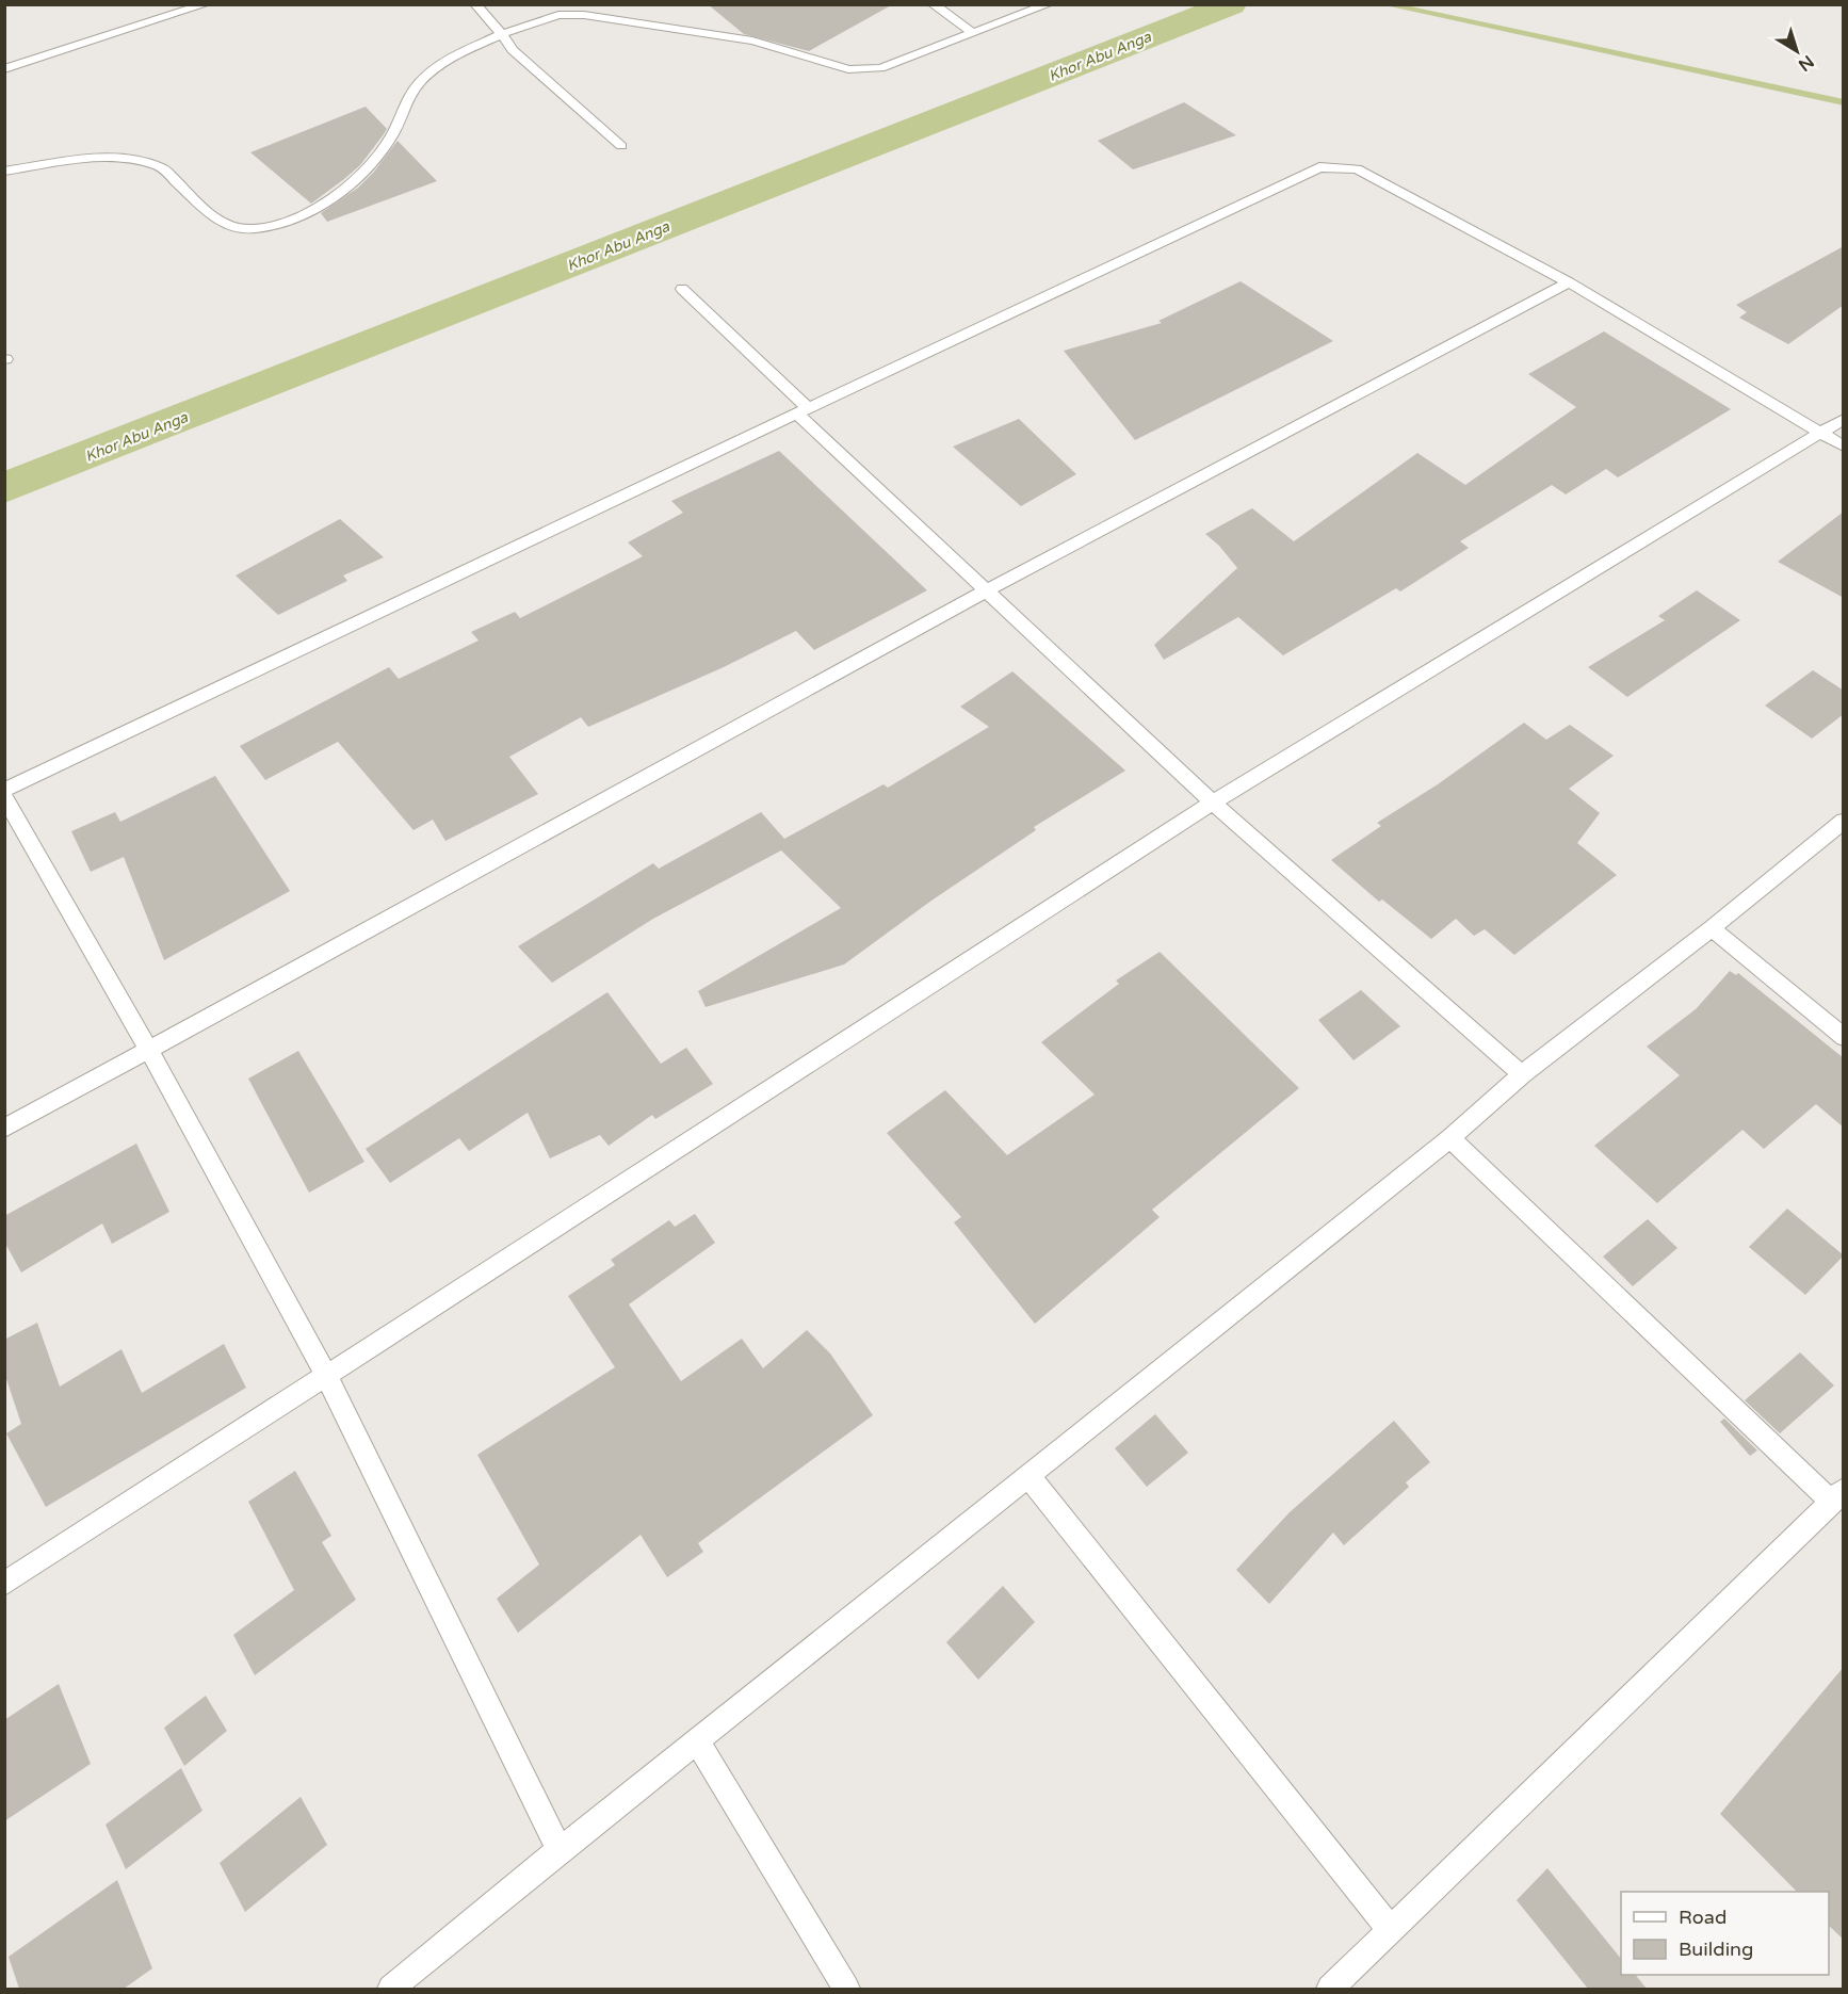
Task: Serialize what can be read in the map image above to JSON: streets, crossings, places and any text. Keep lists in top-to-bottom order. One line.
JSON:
{"water":["Khor Abu Anga"],"legend":["Road","Building"],"north":"bottom right"}
